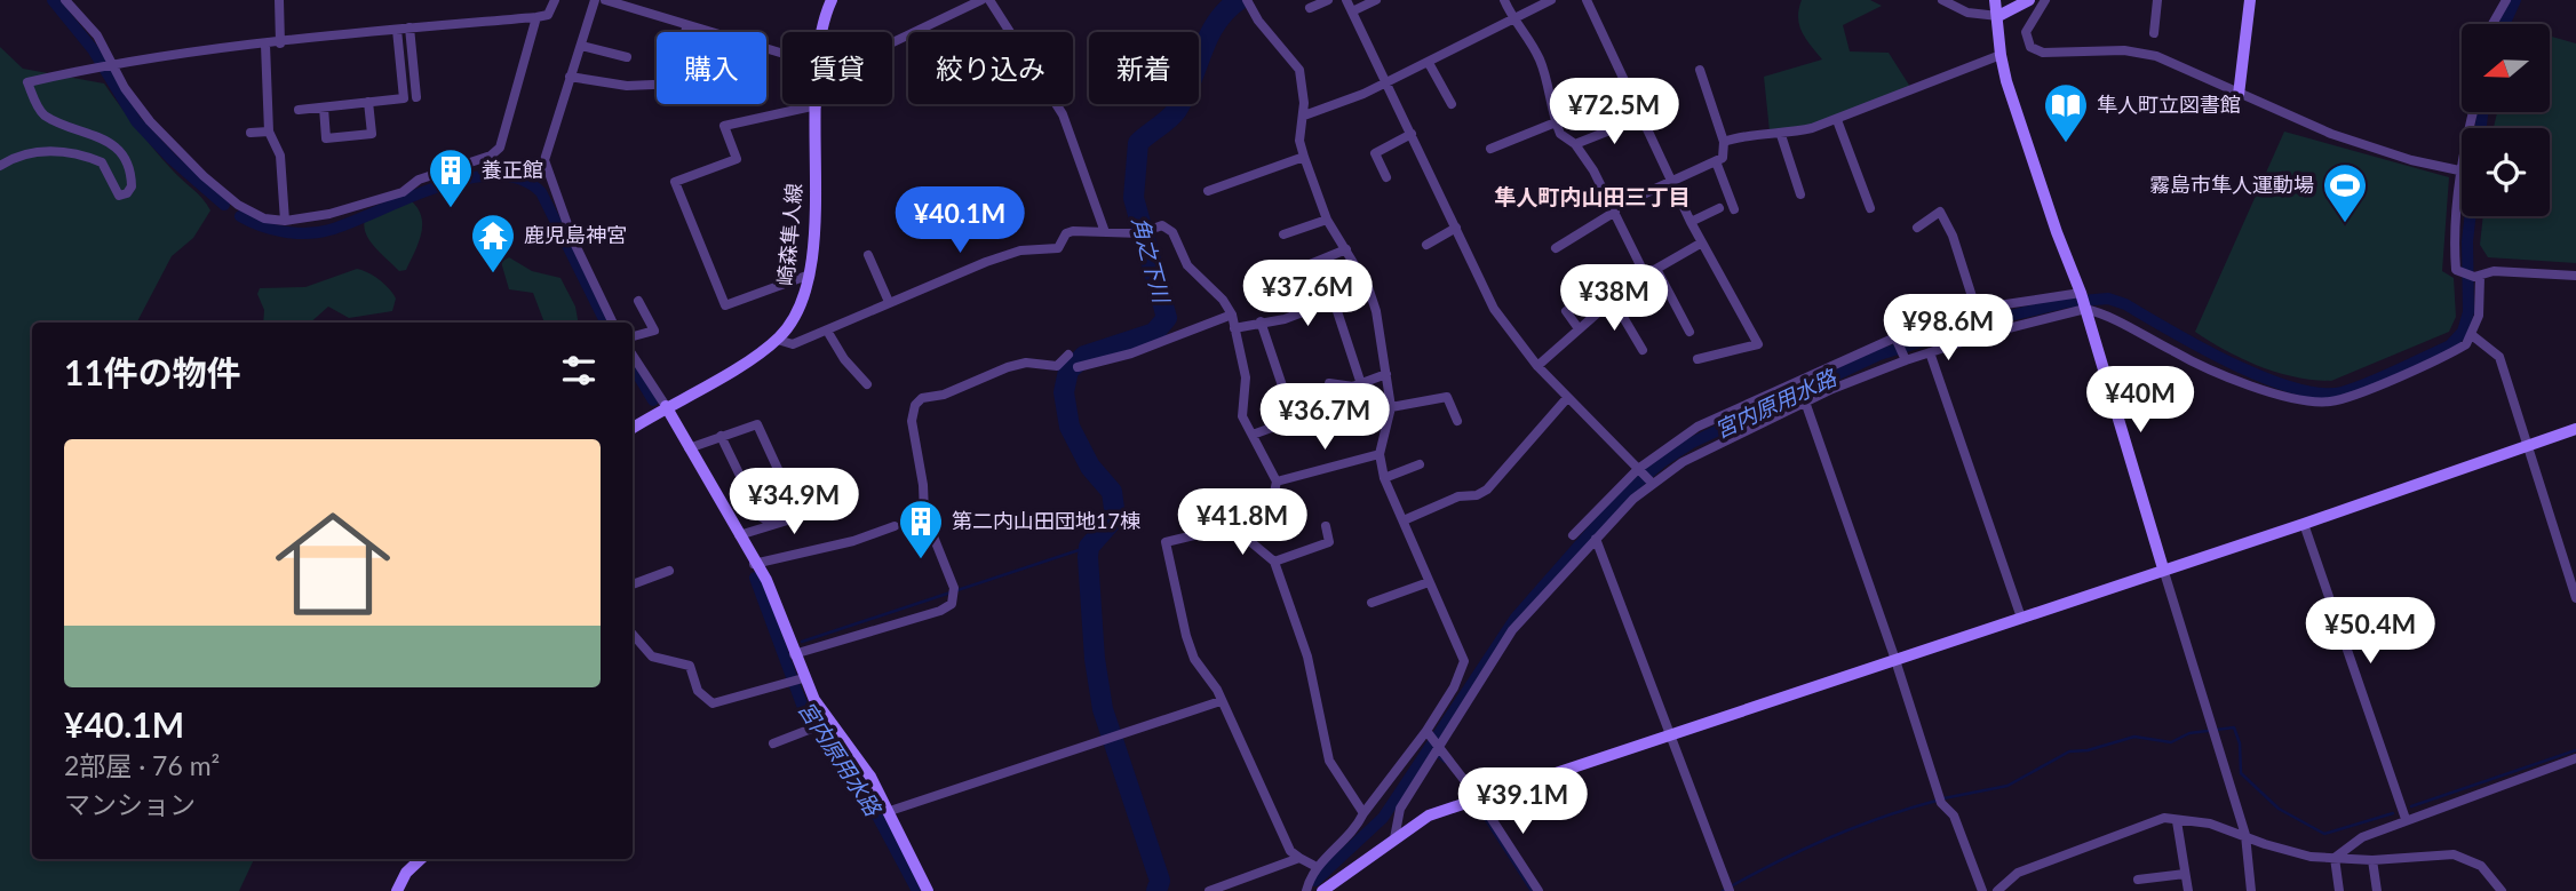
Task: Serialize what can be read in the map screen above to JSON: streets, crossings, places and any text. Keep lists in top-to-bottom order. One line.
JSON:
{"streets":{"street":["崎森隼人線"]},"districts":["隼人町内山田三丁目"],"water":["角之下川","宮内原用水路"],"places":{"library":["隼人町立図書館"],"building":["養正館","第二内山田団地17棟"],"sports":["霧島市隼人運動場"],"temple":["鹿児島神宮"]},"north":"left","page":{"chip":["購入","賃貸","絞り込み","新着"],"price":["¥72.5M","¥40.1M","¥37.6M","¥38M","¥98.6M","¥40M","¥36.7M","¥34.9M","¥41.8M","¥50.4M","¥39.1M"],"heading":"11件の物件","list":[{"name":"¥40.1M","note":"2部屋 · 76 m² · マンション"}]}}
